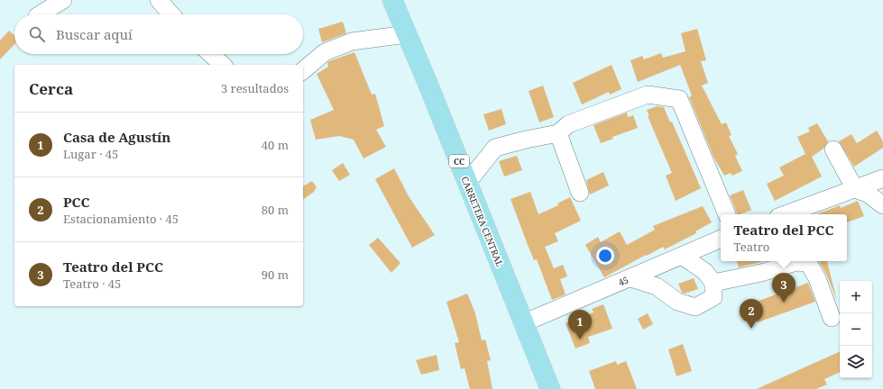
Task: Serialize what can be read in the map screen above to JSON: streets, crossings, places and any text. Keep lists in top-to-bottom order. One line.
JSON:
{"streets":{"main road":["CC","CARRETERA CENTRAL"],"street":["45"]},"crossings":[["CC","CARRETERA CENTRAL"],["CC","45"],["CARRETERA CENTRAL","45"]],"page":{"search":"Buscar aquí","heading":["Cerca","3 resultados"],"list":[{"mark":"1","name":"Casa de Agustín","note":"Lugar · 45","value":"40 m"},{"mark":"2","name":"PCC","note":"Estacionamiento · 45","value":"80 m"},{"mark":"3","name":"Teatro del PCC","note":"Teatro · 45","value":"90 m"}],"popup":["Teatro del PCC","Teatro"],"pins":["3","2","1"],"map_buttons":["+","−"]}}
